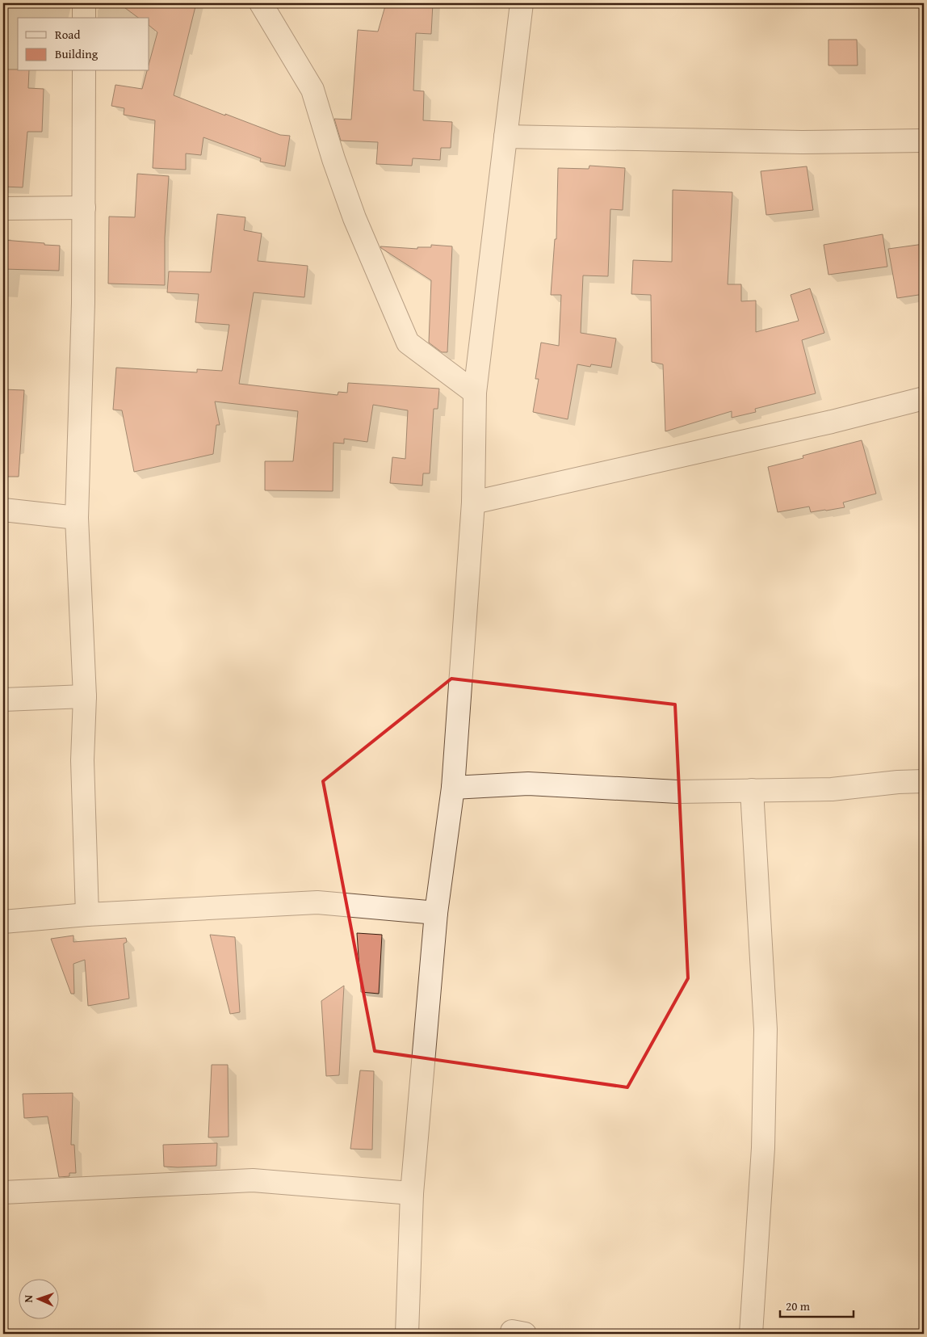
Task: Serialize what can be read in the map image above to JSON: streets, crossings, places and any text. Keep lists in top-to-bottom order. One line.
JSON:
{"legend":["Road","Building"],"scale_bar":"20 m","north":"left"}
